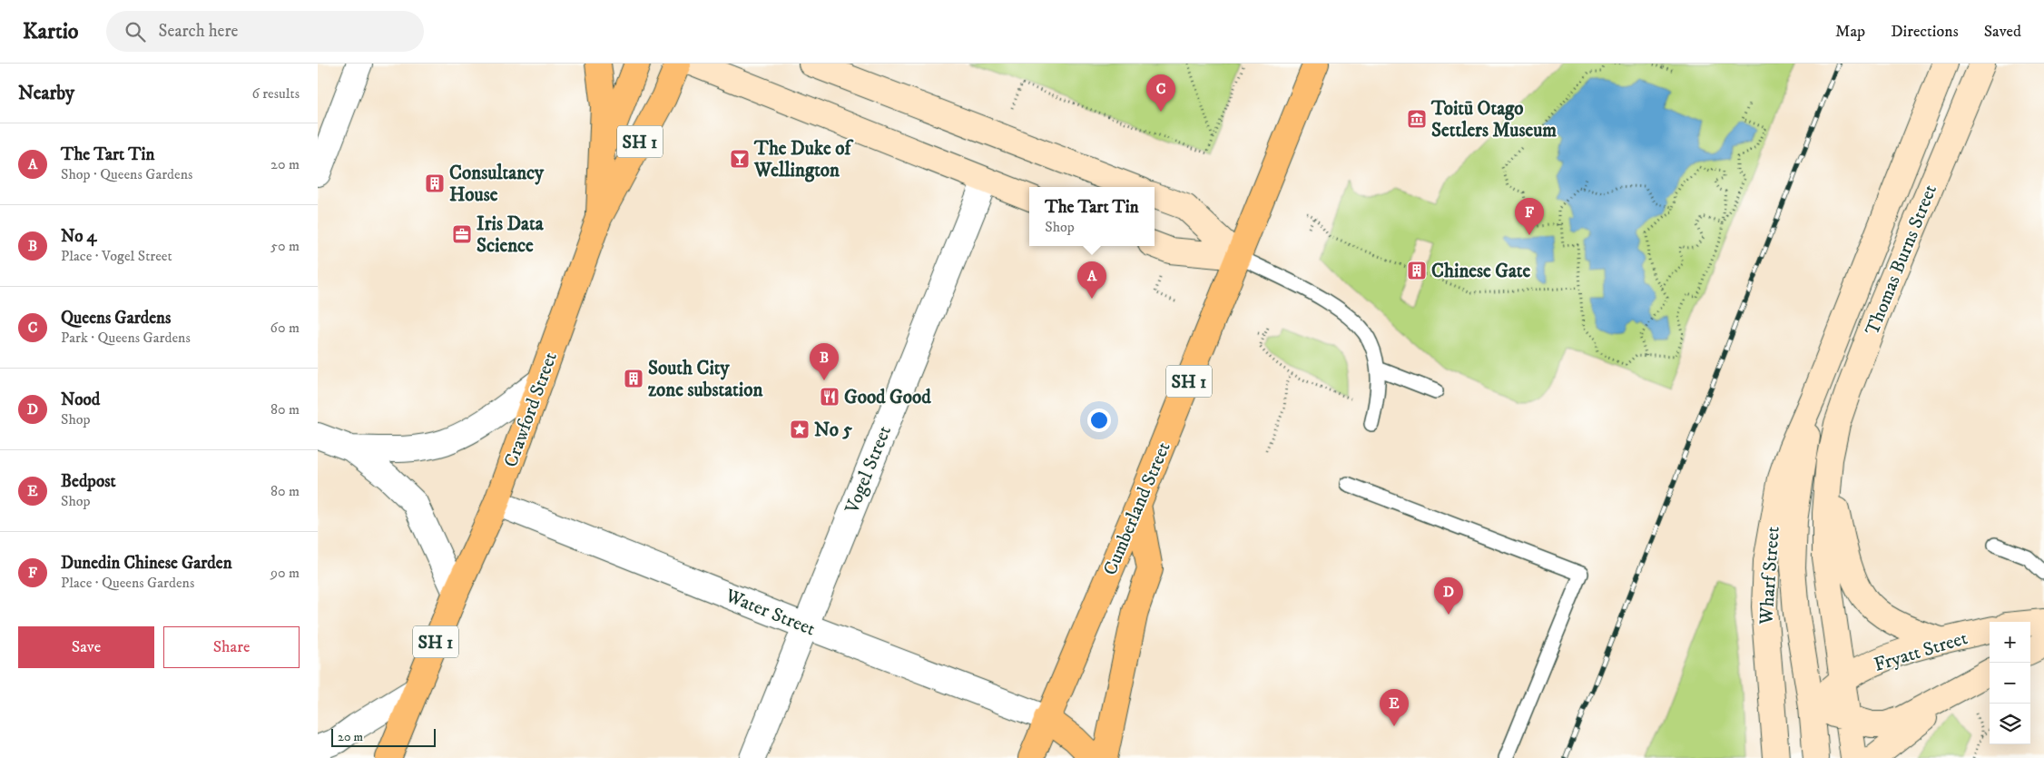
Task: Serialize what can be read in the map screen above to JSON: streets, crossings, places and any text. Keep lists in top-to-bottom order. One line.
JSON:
{"streets":{"highway":["SH 1","Crawford Street","Cumberland Street"],"main road":["Thomas Burns Street","Wharf Street","Fryatt Street"],"street":["Vogel Street","Water Street"]},"crossings":[["SH 1","Cumberland Street"],["Thomas Burns Street","Wharf Street"],["Crawford Street","Water Street"],["Vogel Street","Water Street"],["Cumberland Street","Water Street"]],"places":{"museum":["Toitū Otago Settlers Museum"],"bar":["The Duke of Wellington"],"building":["Consultancy House","Chinese Gate","South City zone substation"],"office":["Iris Data Science"],"restaurant":["Good Good"],"place":["No 5"]},"scale_bar":"20 m","page":{"header":"Kartio","search":"Search here","nav":["Map","Directions","Saved"],"heading":["Nearby","6 results"],"pins":["C","F","A","B","D","E"],"list":[{"mark":"A","name":"The Tart Tin","note":"Shop · Queens Gardens","value":"20 m"},{"mark":"B","name":"No 4","note":"Place · Vogel Street","value":"50 m"},{"mark":"C","name":"Queens Gardens","note":"Park · Queens Gardens","value":"60 m"},{"mark":"D","name":"Nood","note":"Shop","value":"80 m"},{"mark":"E","name":"Bedpost","note":"Shop","value":"80 m"},{"mark":"F","name":"Dunedin Chinese Garden","note":"Place · Queens Gardens","value":"90 m"}],"popup":["The Tart Tin","Shop"],"buttons":["Save","Share"],"map_buttons":["+","−"],"scale":"20 m"}}
